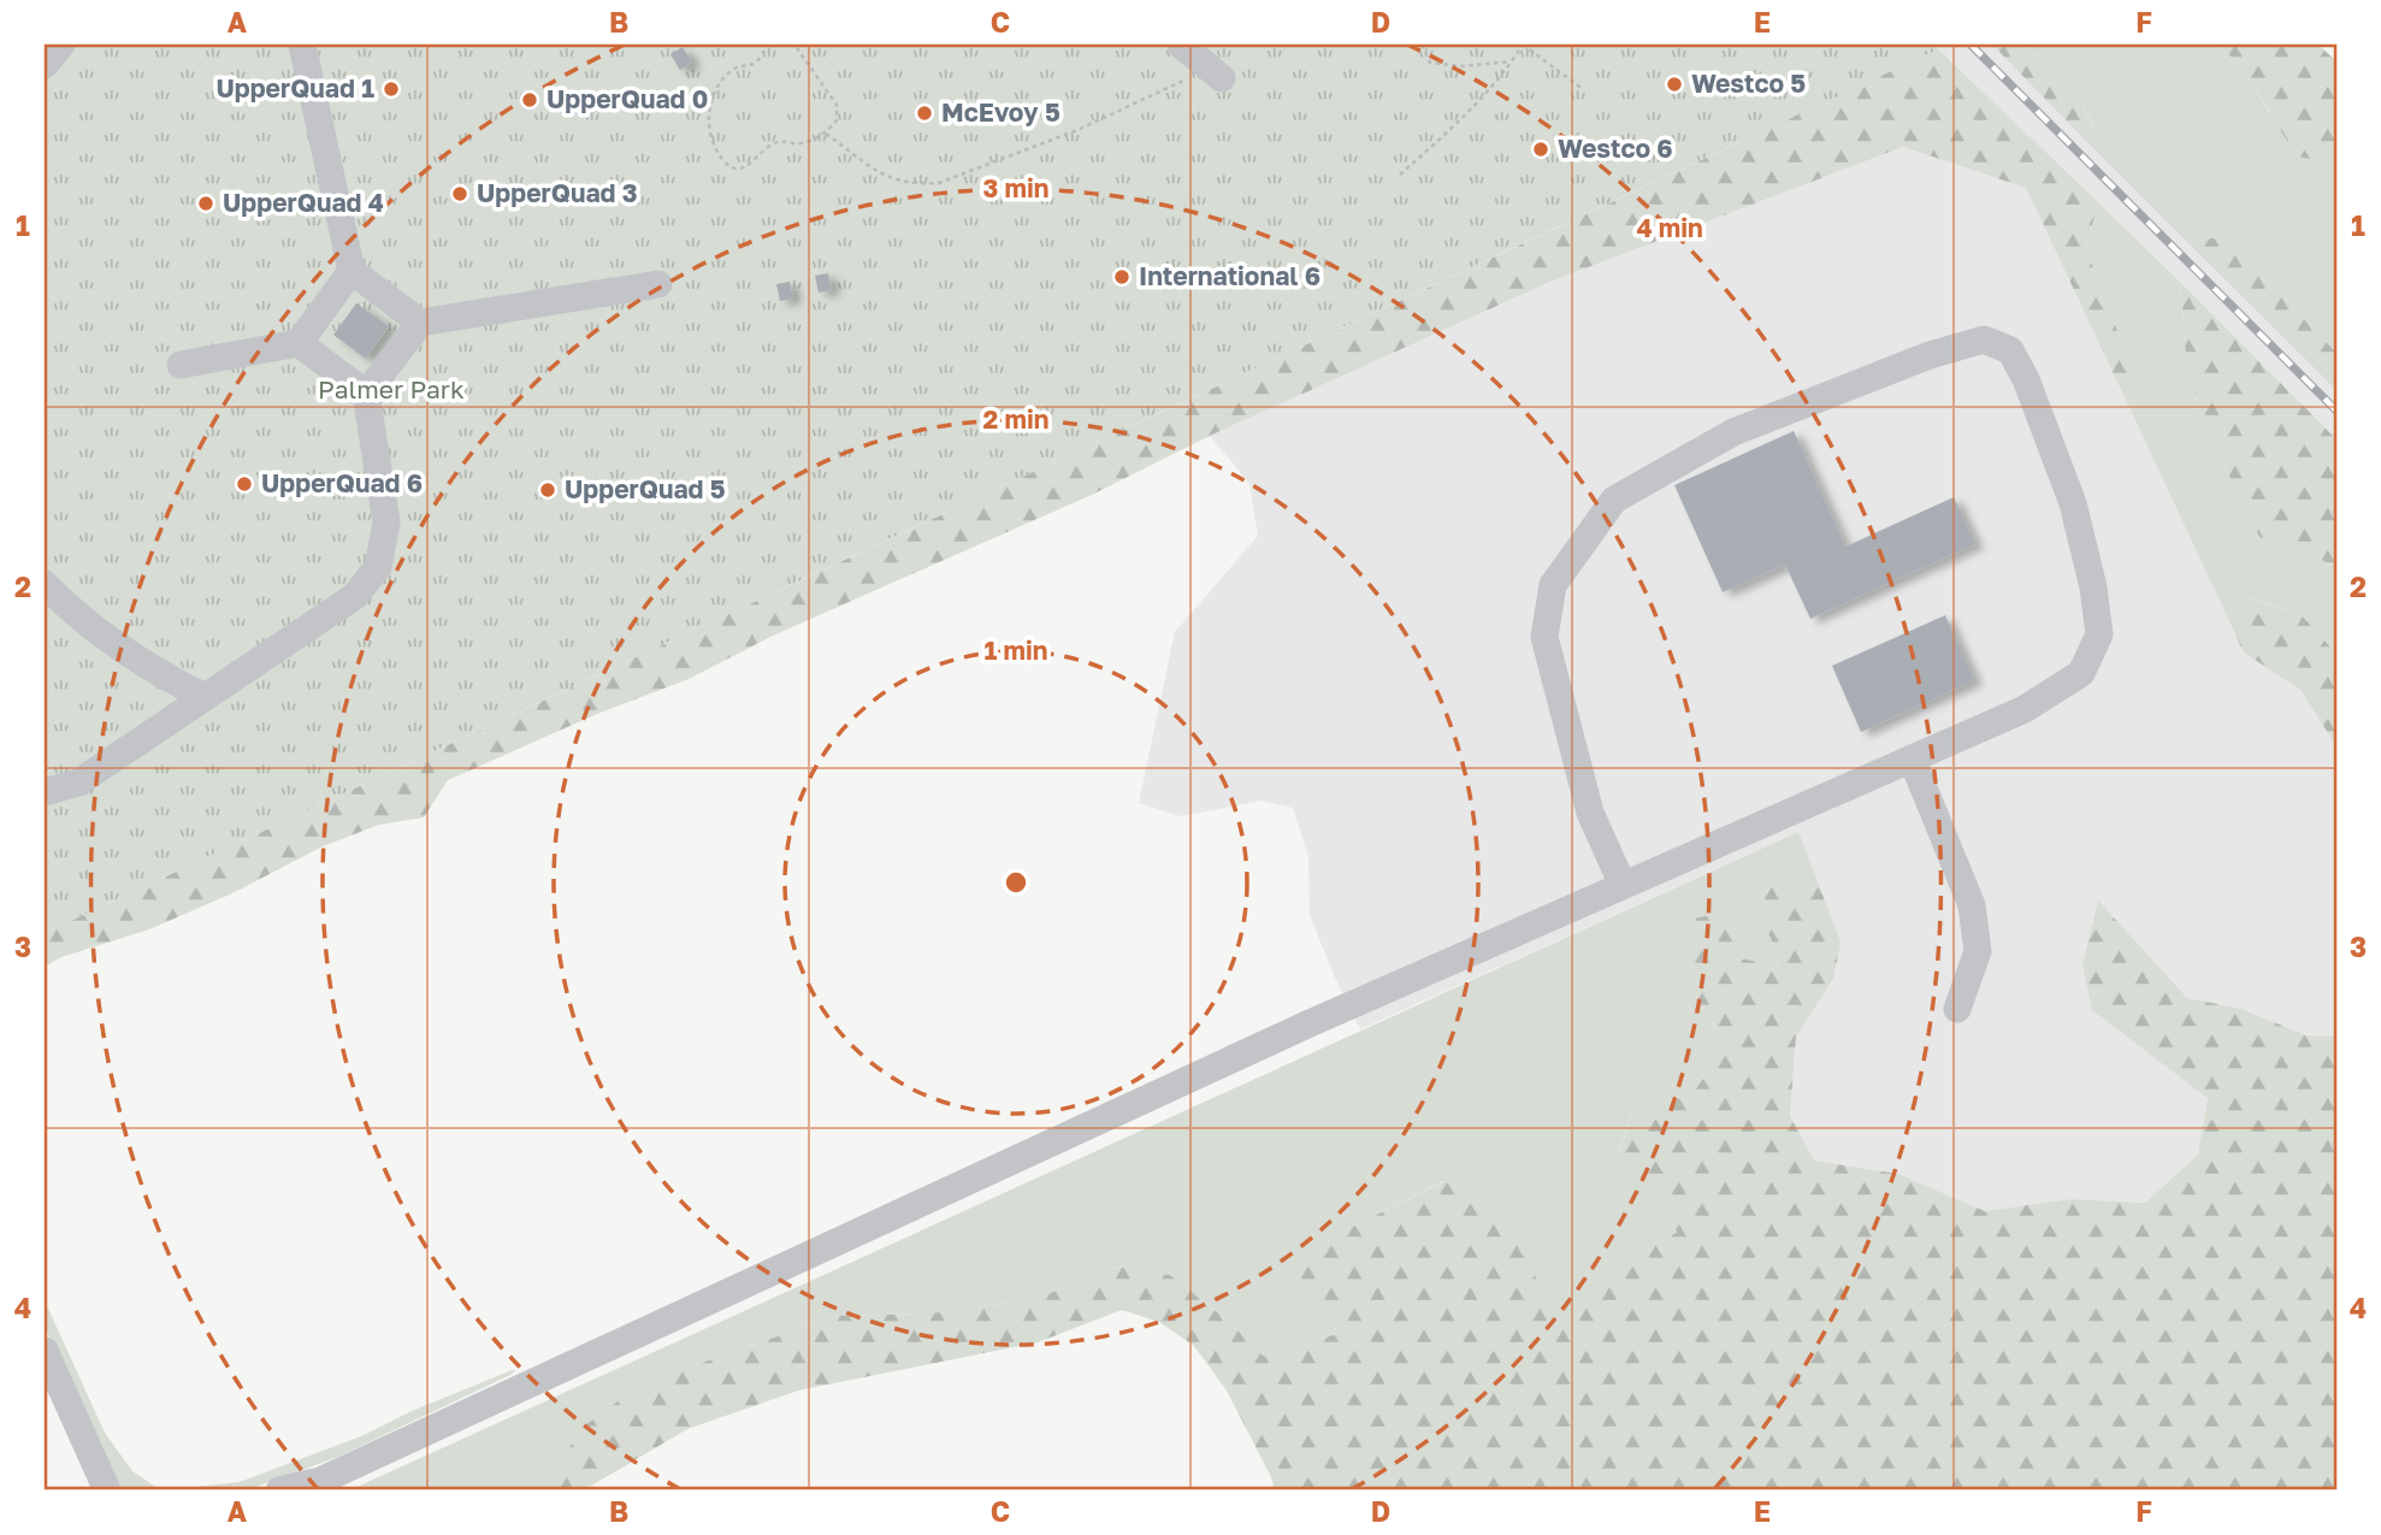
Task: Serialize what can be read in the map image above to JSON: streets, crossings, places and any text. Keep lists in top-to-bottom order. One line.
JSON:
{"parks":["Palmer Park"],"places":["Westco 5","UpperQuad 1","UpperQuad 0","McEvoy 5","Westco 6","UpperQuad 3","UpperQuad 4","International 6","UpperQuad 6","UpperQuad 5"],"grid":{"columns":["A","B","C","D","E","F"],"rows":["1","2","3","4"]},"rings":["3 min","4 min","2 min","1 min"]}
